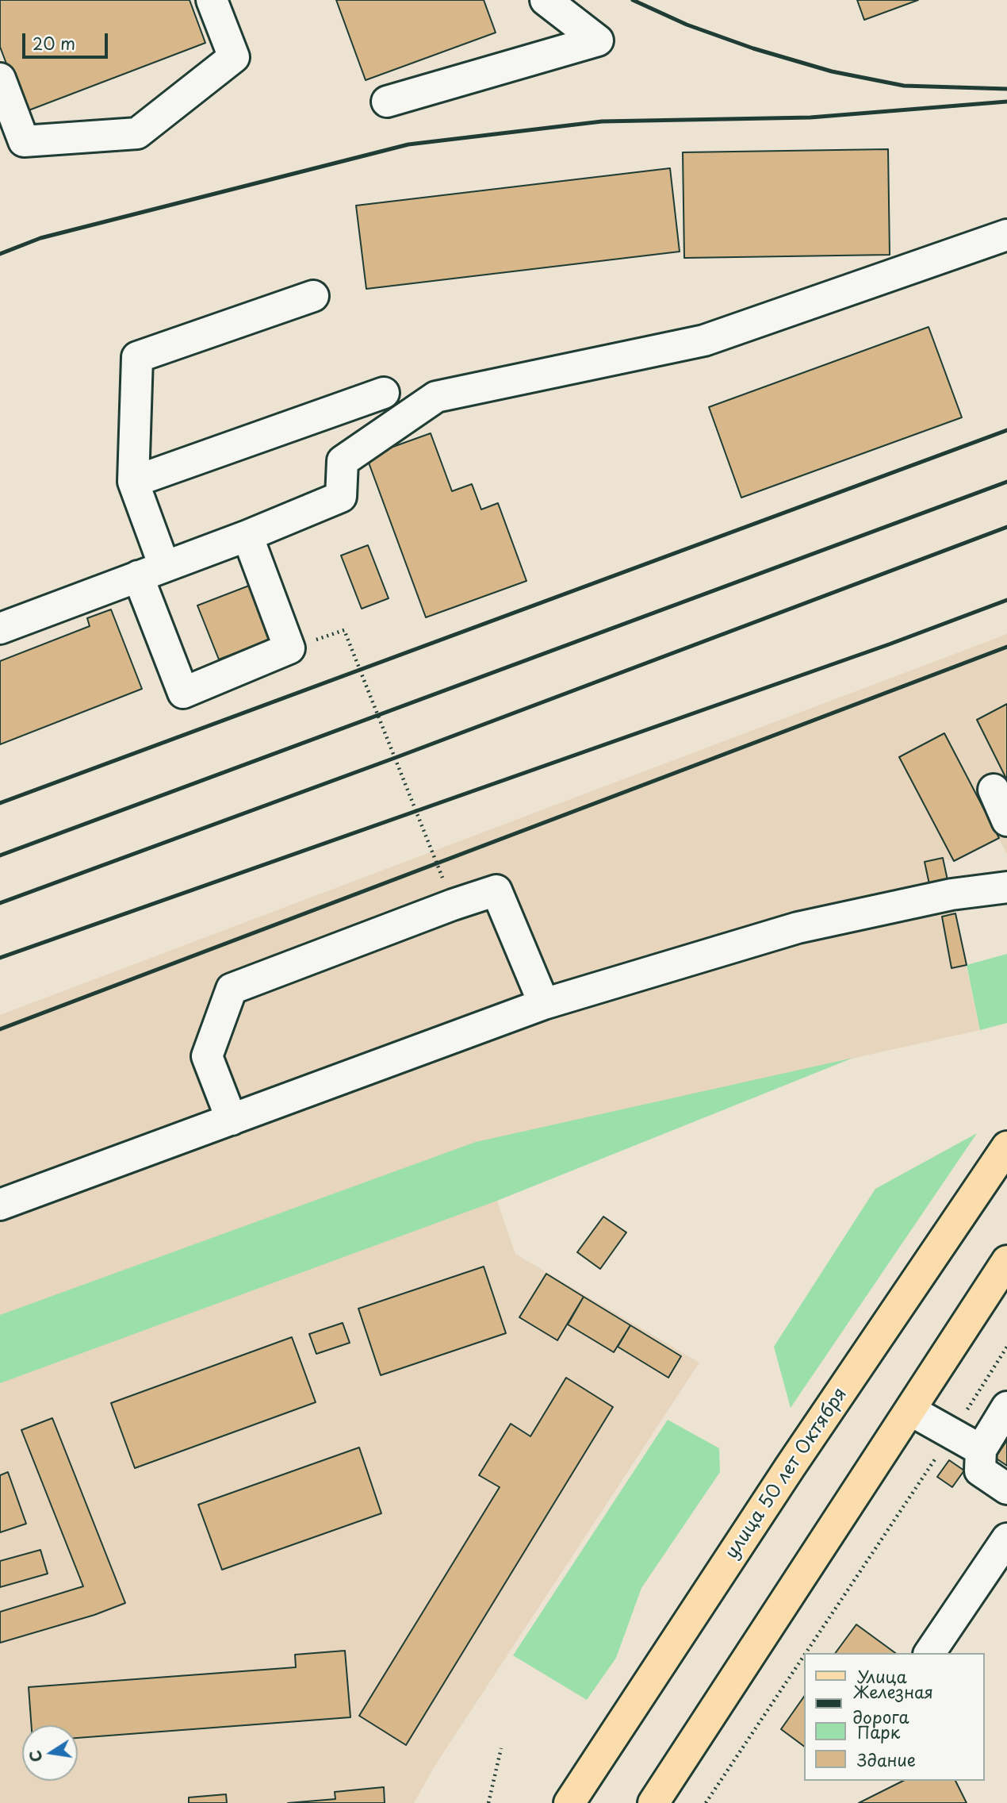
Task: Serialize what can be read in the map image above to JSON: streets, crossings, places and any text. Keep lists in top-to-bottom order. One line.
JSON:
{"streets":{"main road":["улица 50 лет Октября"]},"legend":["Улица","Железная дорога","Парк","Здание"],"scale_bar":"20 m","north":"left"}
